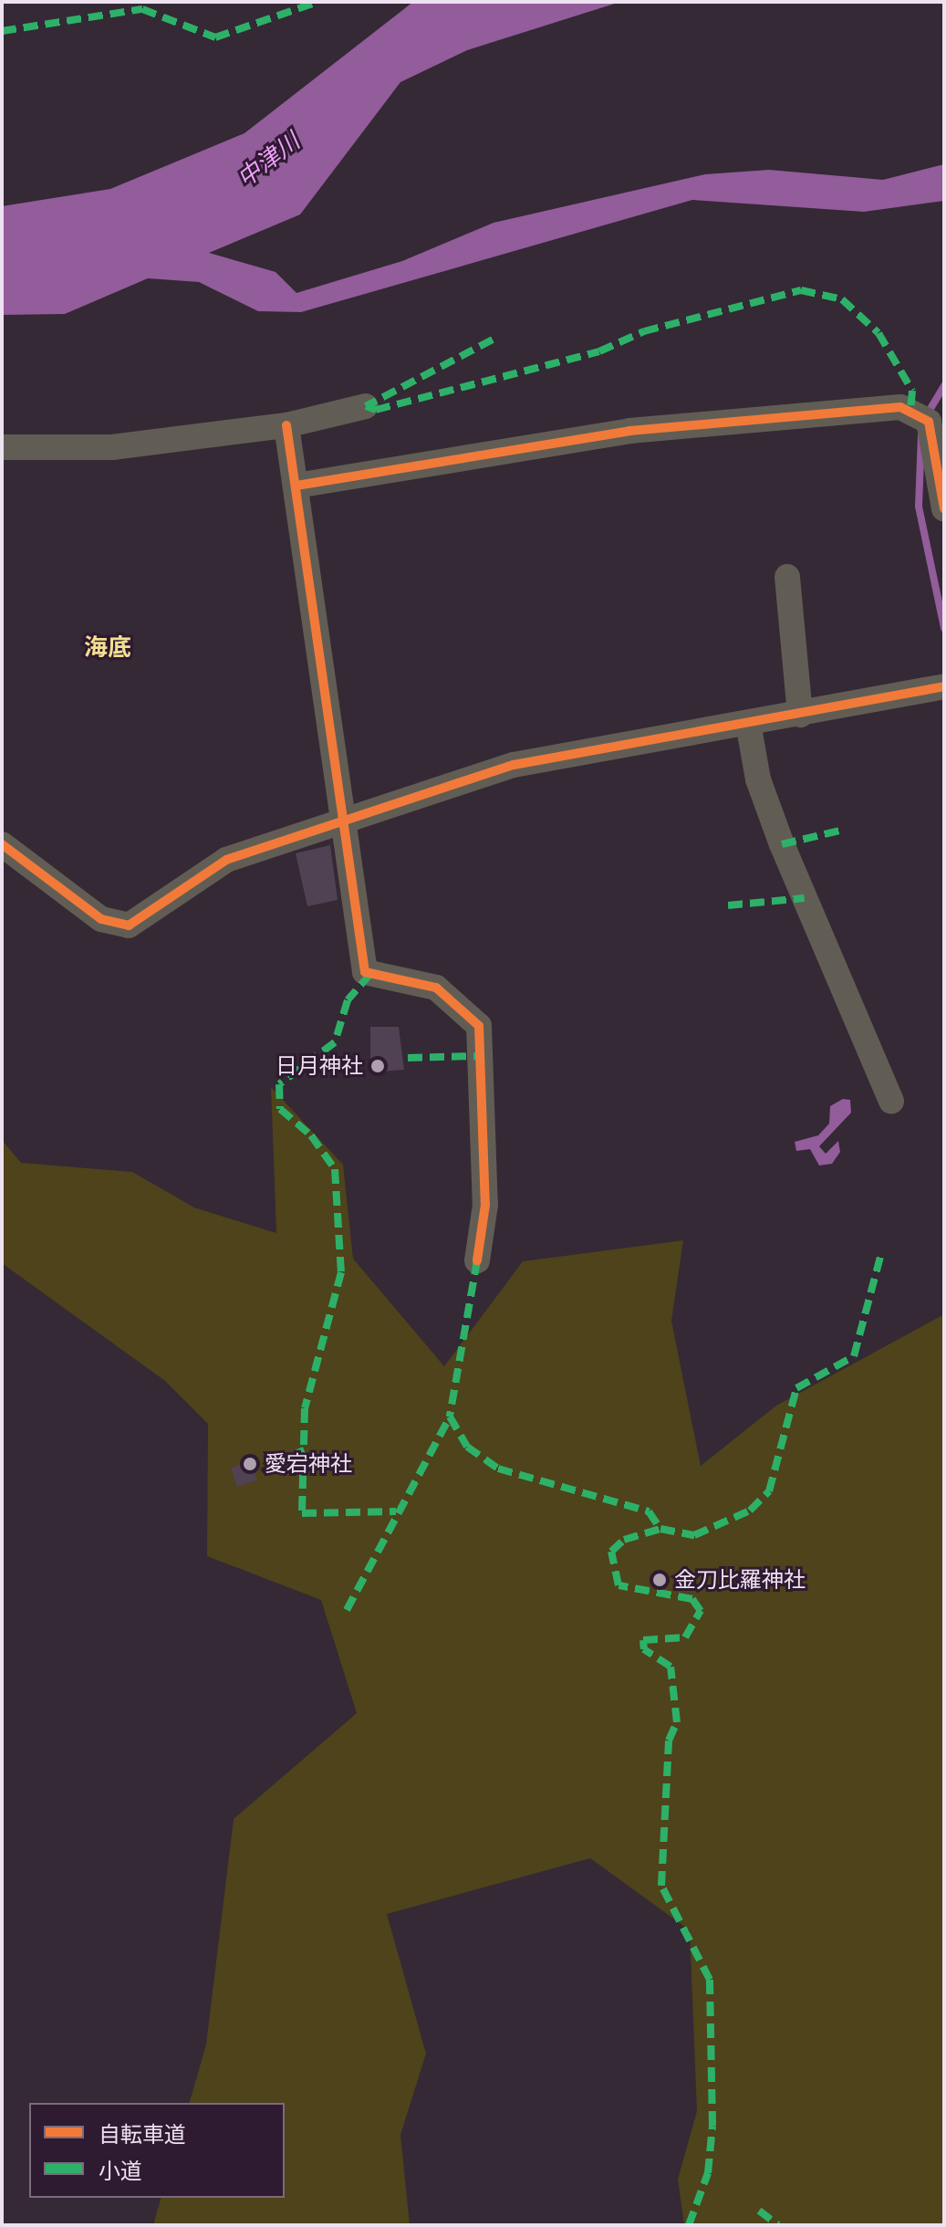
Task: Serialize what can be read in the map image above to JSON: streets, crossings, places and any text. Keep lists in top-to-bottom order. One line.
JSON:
{"districts":["海底"],"water":["中津川"],"places":["日月神社","愛宕神社","金刀比羅神社"],"legend":["自転車道","小道"]}
